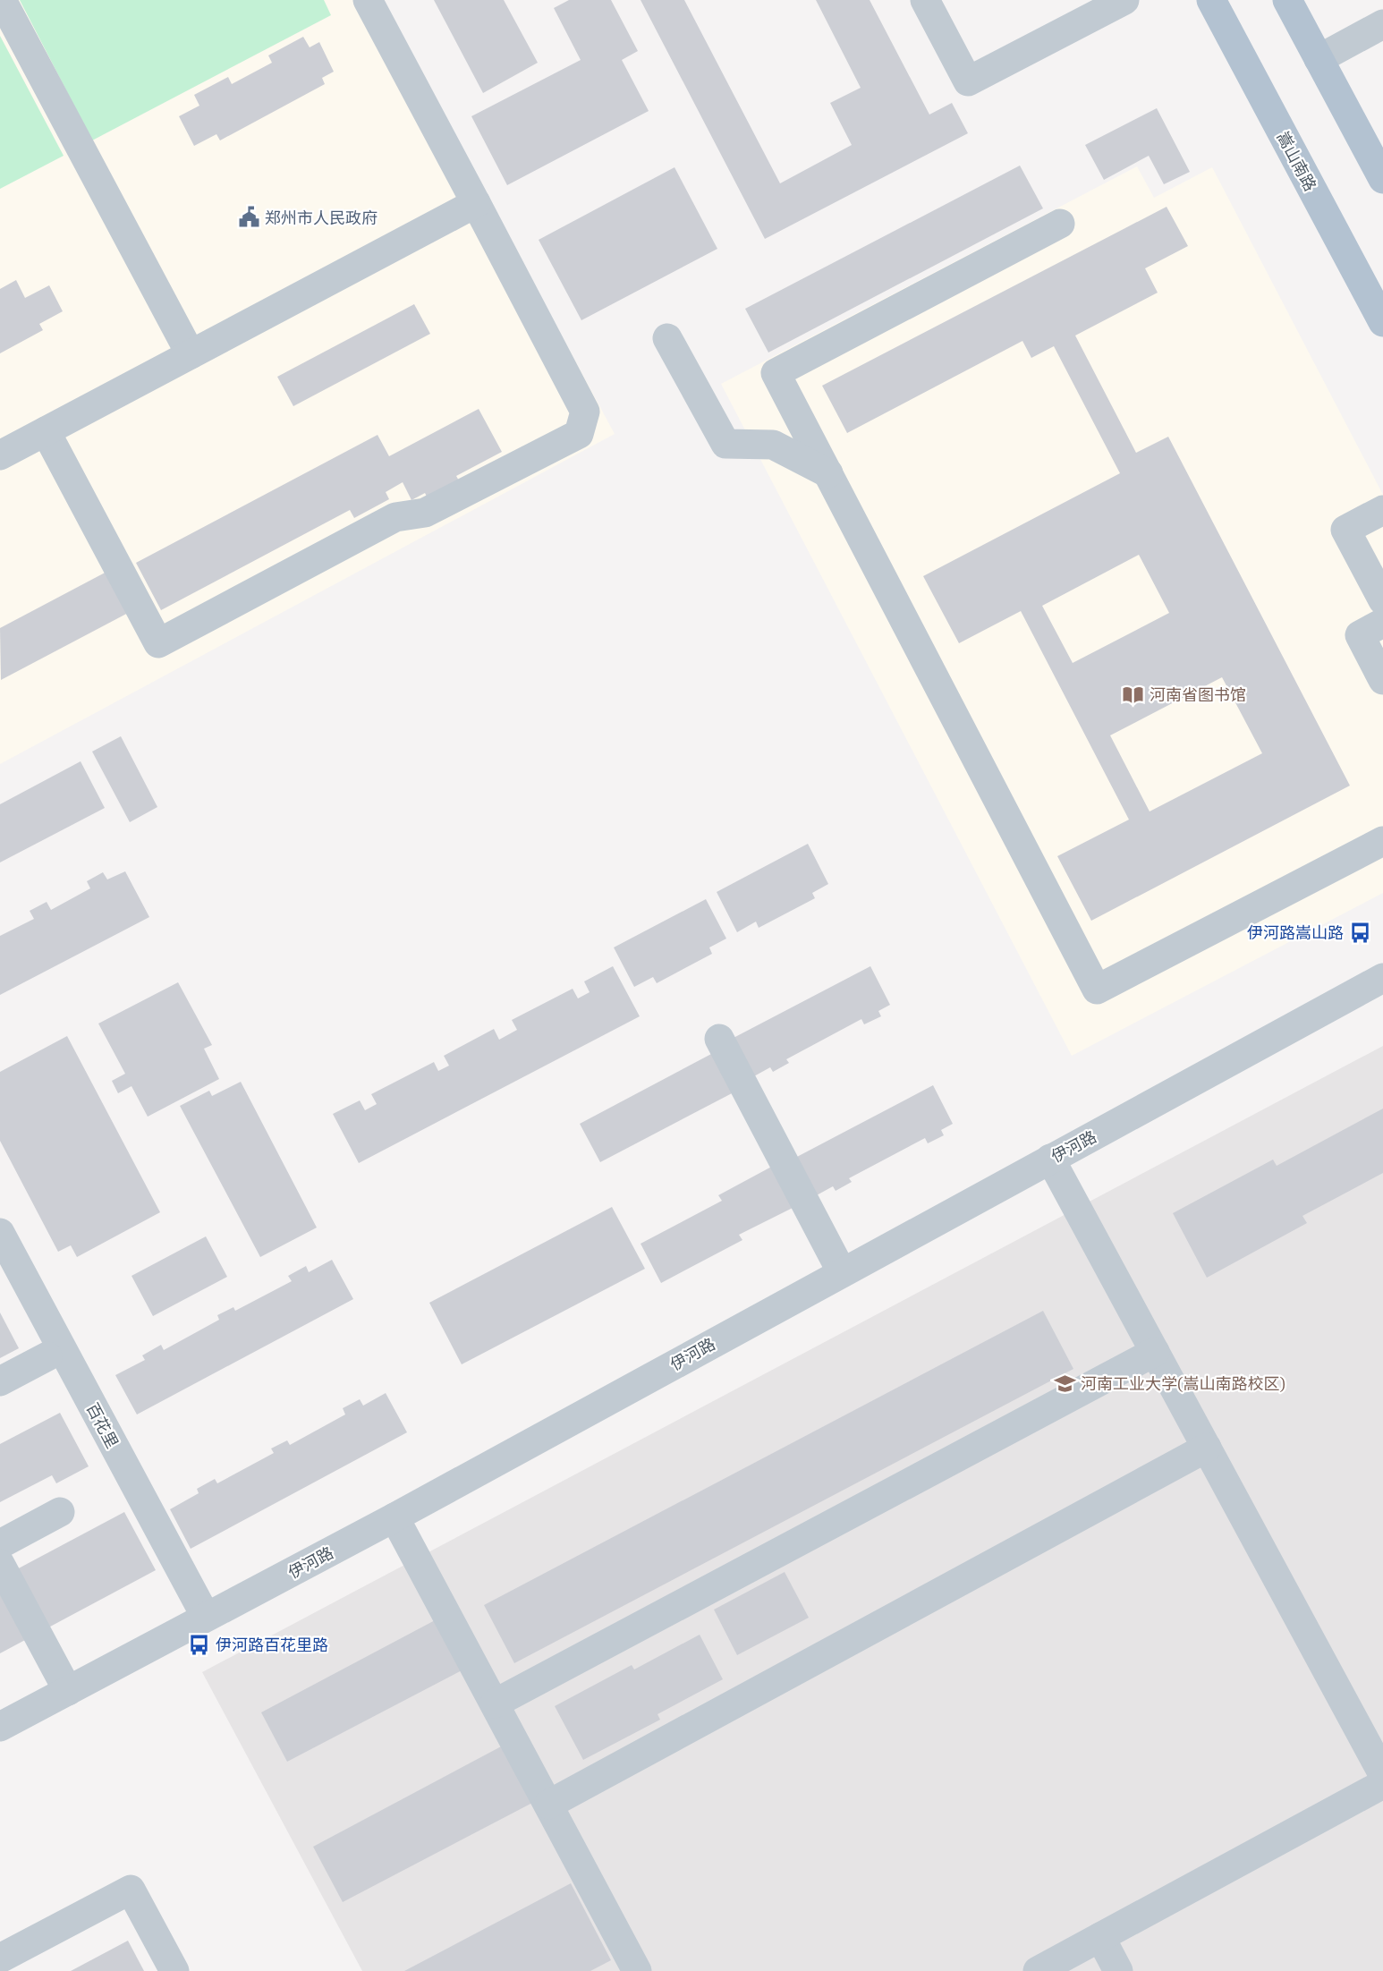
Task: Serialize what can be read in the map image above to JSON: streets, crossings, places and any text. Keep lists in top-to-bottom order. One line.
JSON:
{"streets":{"main road":["嵩山南路"],"street":["伊河路","百花里"]},"crossings":[["伊河路","百花里"]],"places":{"public building":["郑州市人民政府"],"library":["河南省图书馆"],"bus stop":["伊河路嵩山路","伊河路百花里路"],"school or university":["河南工业大学(嵩山南路校区)"]}}
